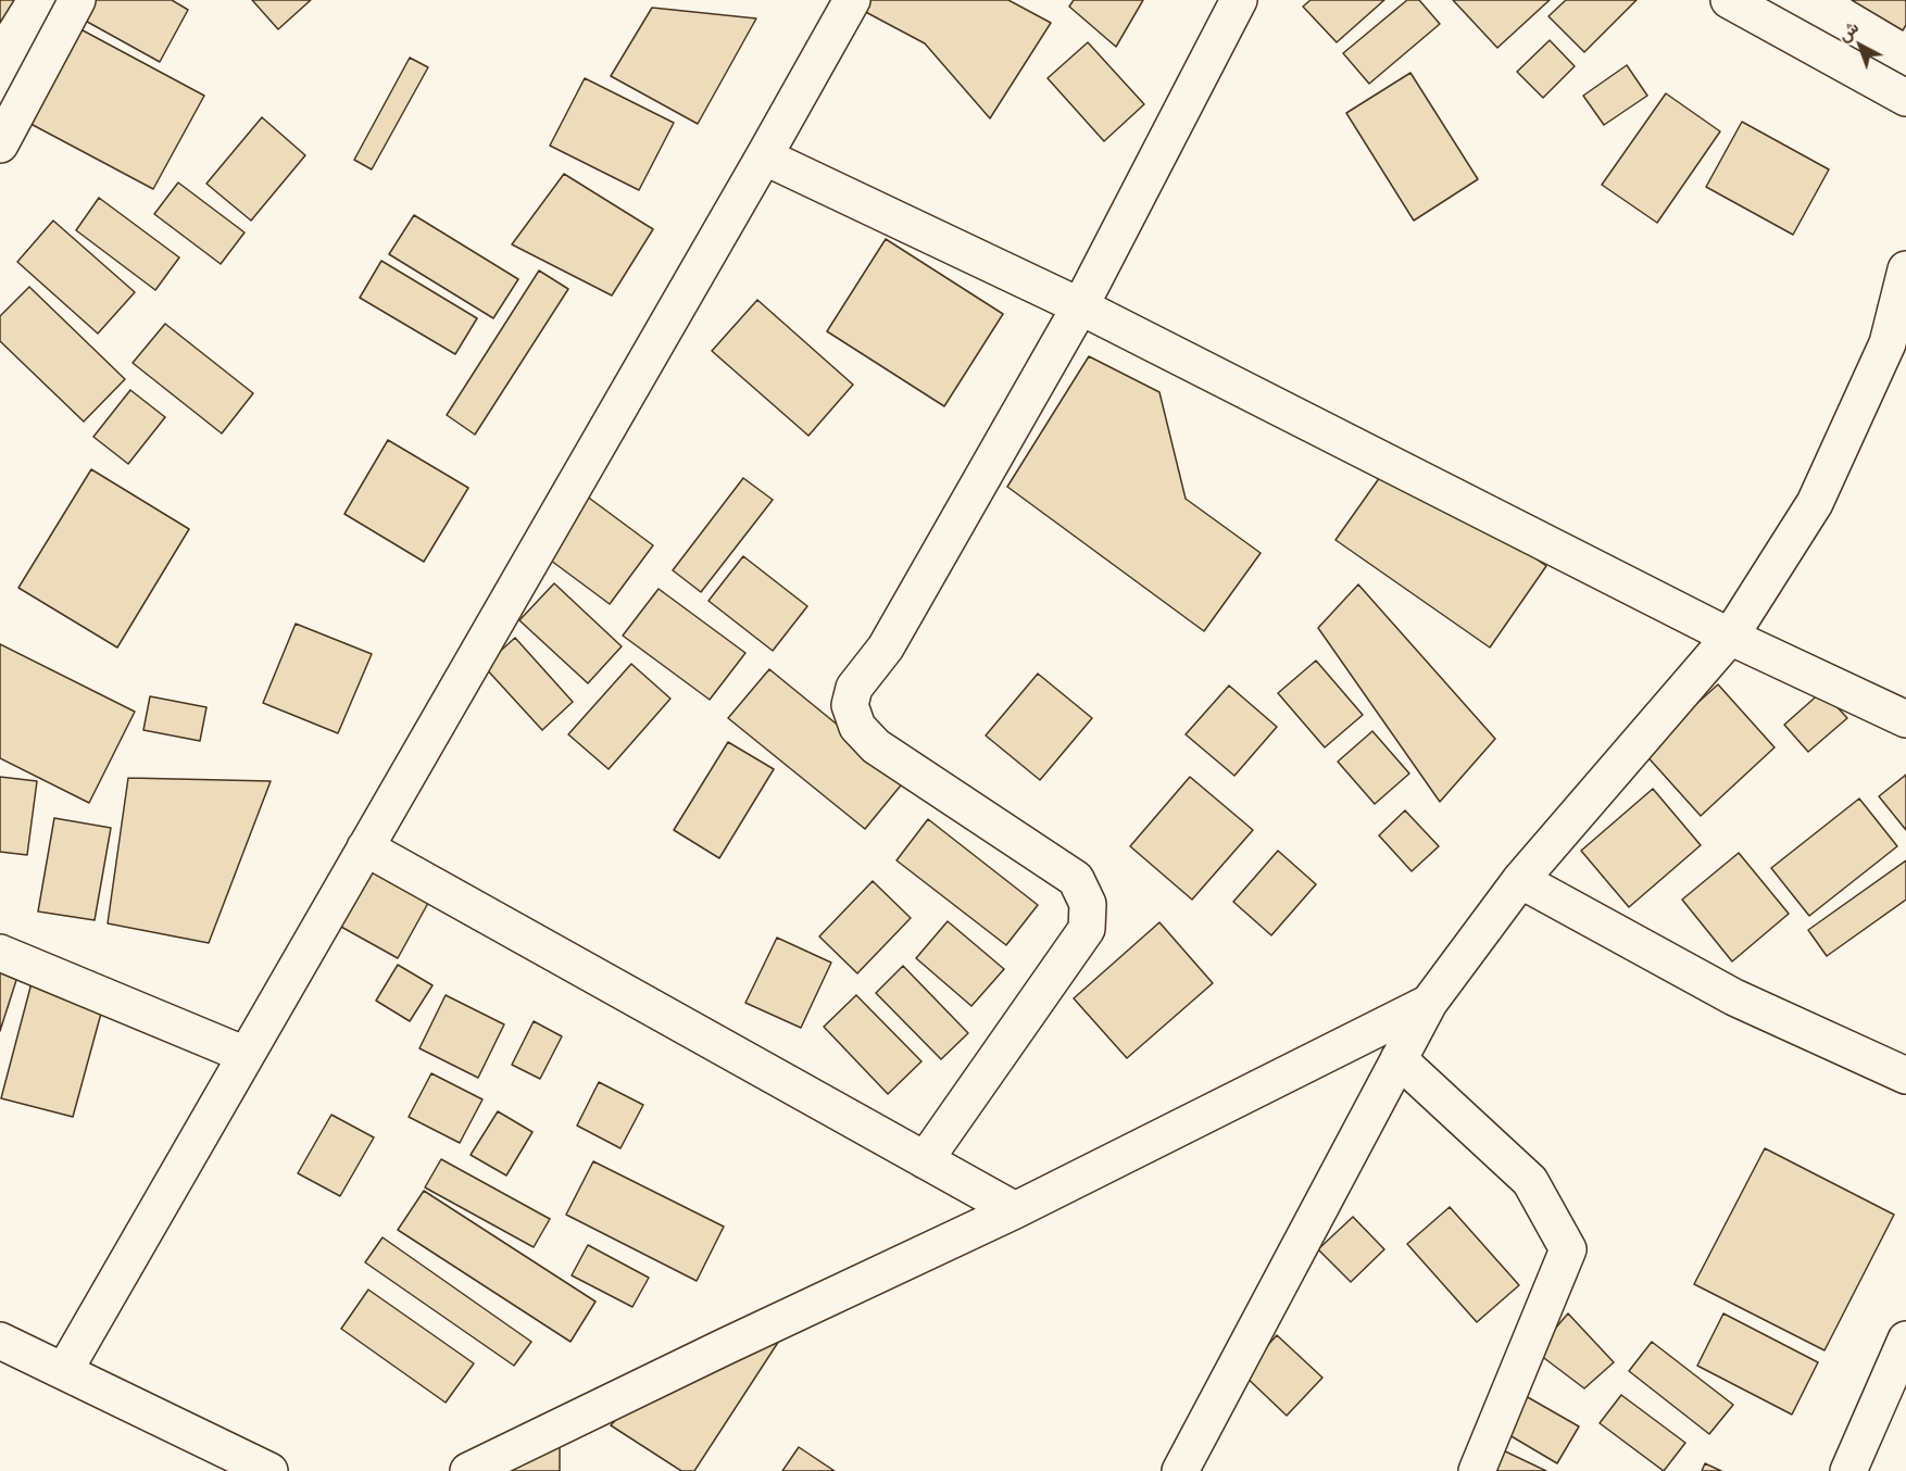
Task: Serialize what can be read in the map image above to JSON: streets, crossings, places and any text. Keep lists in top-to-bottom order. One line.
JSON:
{"north":"top left"}
